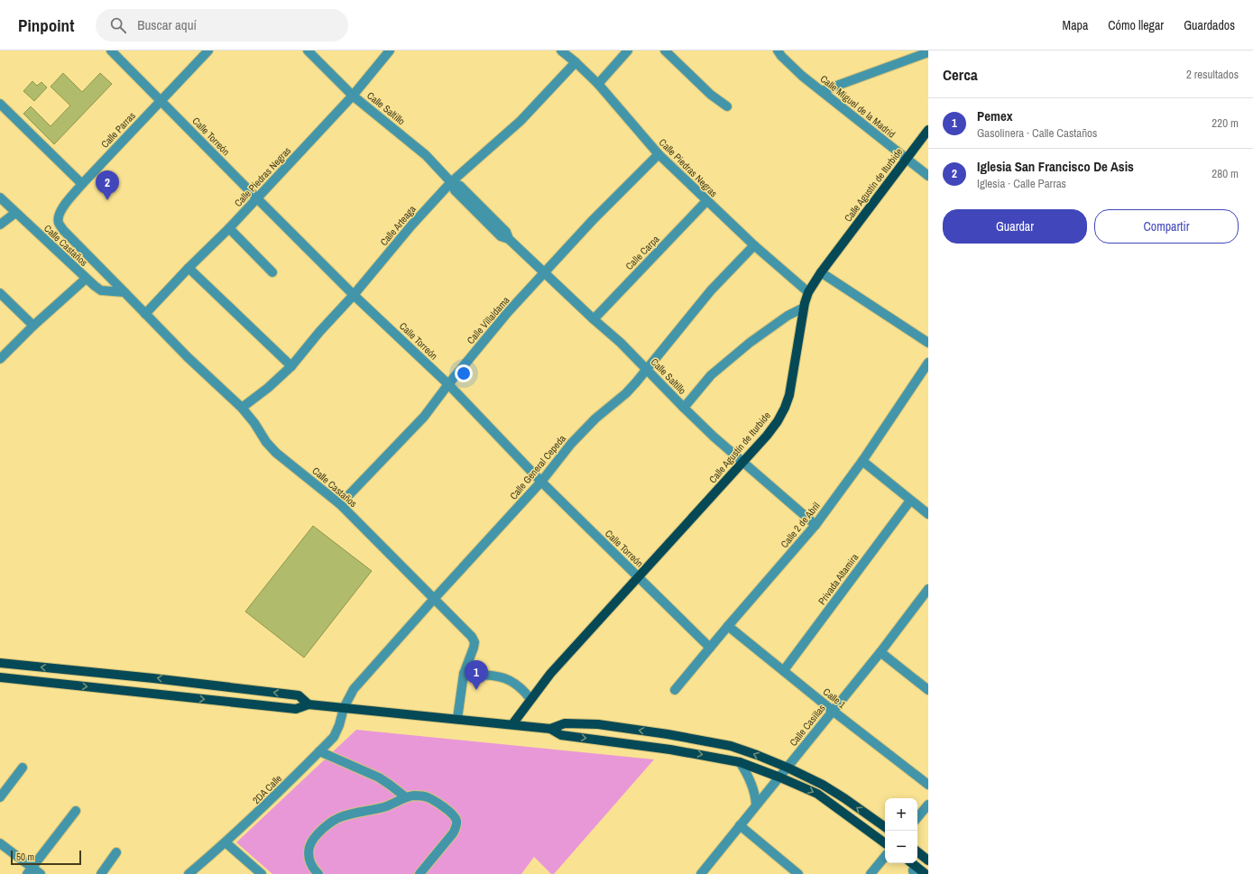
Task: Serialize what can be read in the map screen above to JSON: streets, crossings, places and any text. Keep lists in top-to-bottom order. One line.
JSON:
{"streets":{"main road":["Calle Agustín de Iturbide"],"street":["Calle Miguel de la Madrid","Calle Saltillo","Calle Parras","Calle Torreón","Calle Piedras Negras","Calle Arteaga","Calle Castaños","Calle Carpa","Calle Villaldama","Calle General Cepeda","Calle 2 de Abril","Privada Altamira","Calle 1","Calle Casillas","2DA Calle"]},"crossings":[["Calle Miguel de la Madrid","Calle Agustín de Iturbide"],["Calle Saltillo","Calle Piedras Negras"],["Calle Saltillo","Calle Agustín de Iturbide"],["Calle Saltillo","Calle Arteaga"],["Calle Saltillo","Calle Carpa"],["Calle Saltillo","Calle Villaldama"],["Calle Saltillo","Calle General Cepeda"],["Calle Saltillo","Calle 2 de Abril"],["Calle Parras","Calle Torreón"],["Calle Parras","Calle Castaños"],["Calle Torreón","Calle Piedras Negras"],["Calle Torreón","Calle Agustín de Iturbide"],["Calle Torreón","Calle Arteaga"],["Calle Torreón","Calle Villaldama"],["Calle Torreón","Calle General Cepeda"],["Calle Torreón","Calle 2 de Abril"],["Calle Piedras Negras","Calle Agustín de Iturbide"],["Calle Piedras Negras","Calle Arteaga"],["Calle Piedras Negras","Calle Castaños"],["Calle Piedras Negras","Calle Carpa"],["Calle Piedras Negras","Calle Villaldama"],["Calle Piedras Negras","Calle General Cepeda"],["Calle Arteaga","Calle Castaños"],["Calle Castaños","Calle Villaldama"],["Calle Castaños","Calle General Cepeda"],["Calle General Cepeda","2DA Calle"],["Calle 2 de Abril","Calle 1"],["Privada Altamira","Calle 1"],["Calle 1","Calle Casillas"]],"scale_bar":"50 m","page":{"header":"Pinpoint","search":"Buscar aquí","nav":["Mapa","Cómo llegar","Guardados"],"heading":["Cerca","2 resultados"],"list":[{"mark":"1","name":"Pemex","note":"Gasolinera · Calle Castaños","value":"220 m"},{"mark":"2","name":"Iglesia San Francisco De Asis","note":"Iglesia · Calle Parras","value":"280 m"}],"pins":["2","1"],"buttons":["Guardar","Compartir"],"map_buttons":["+","−"],"scale":"50 m"}}
